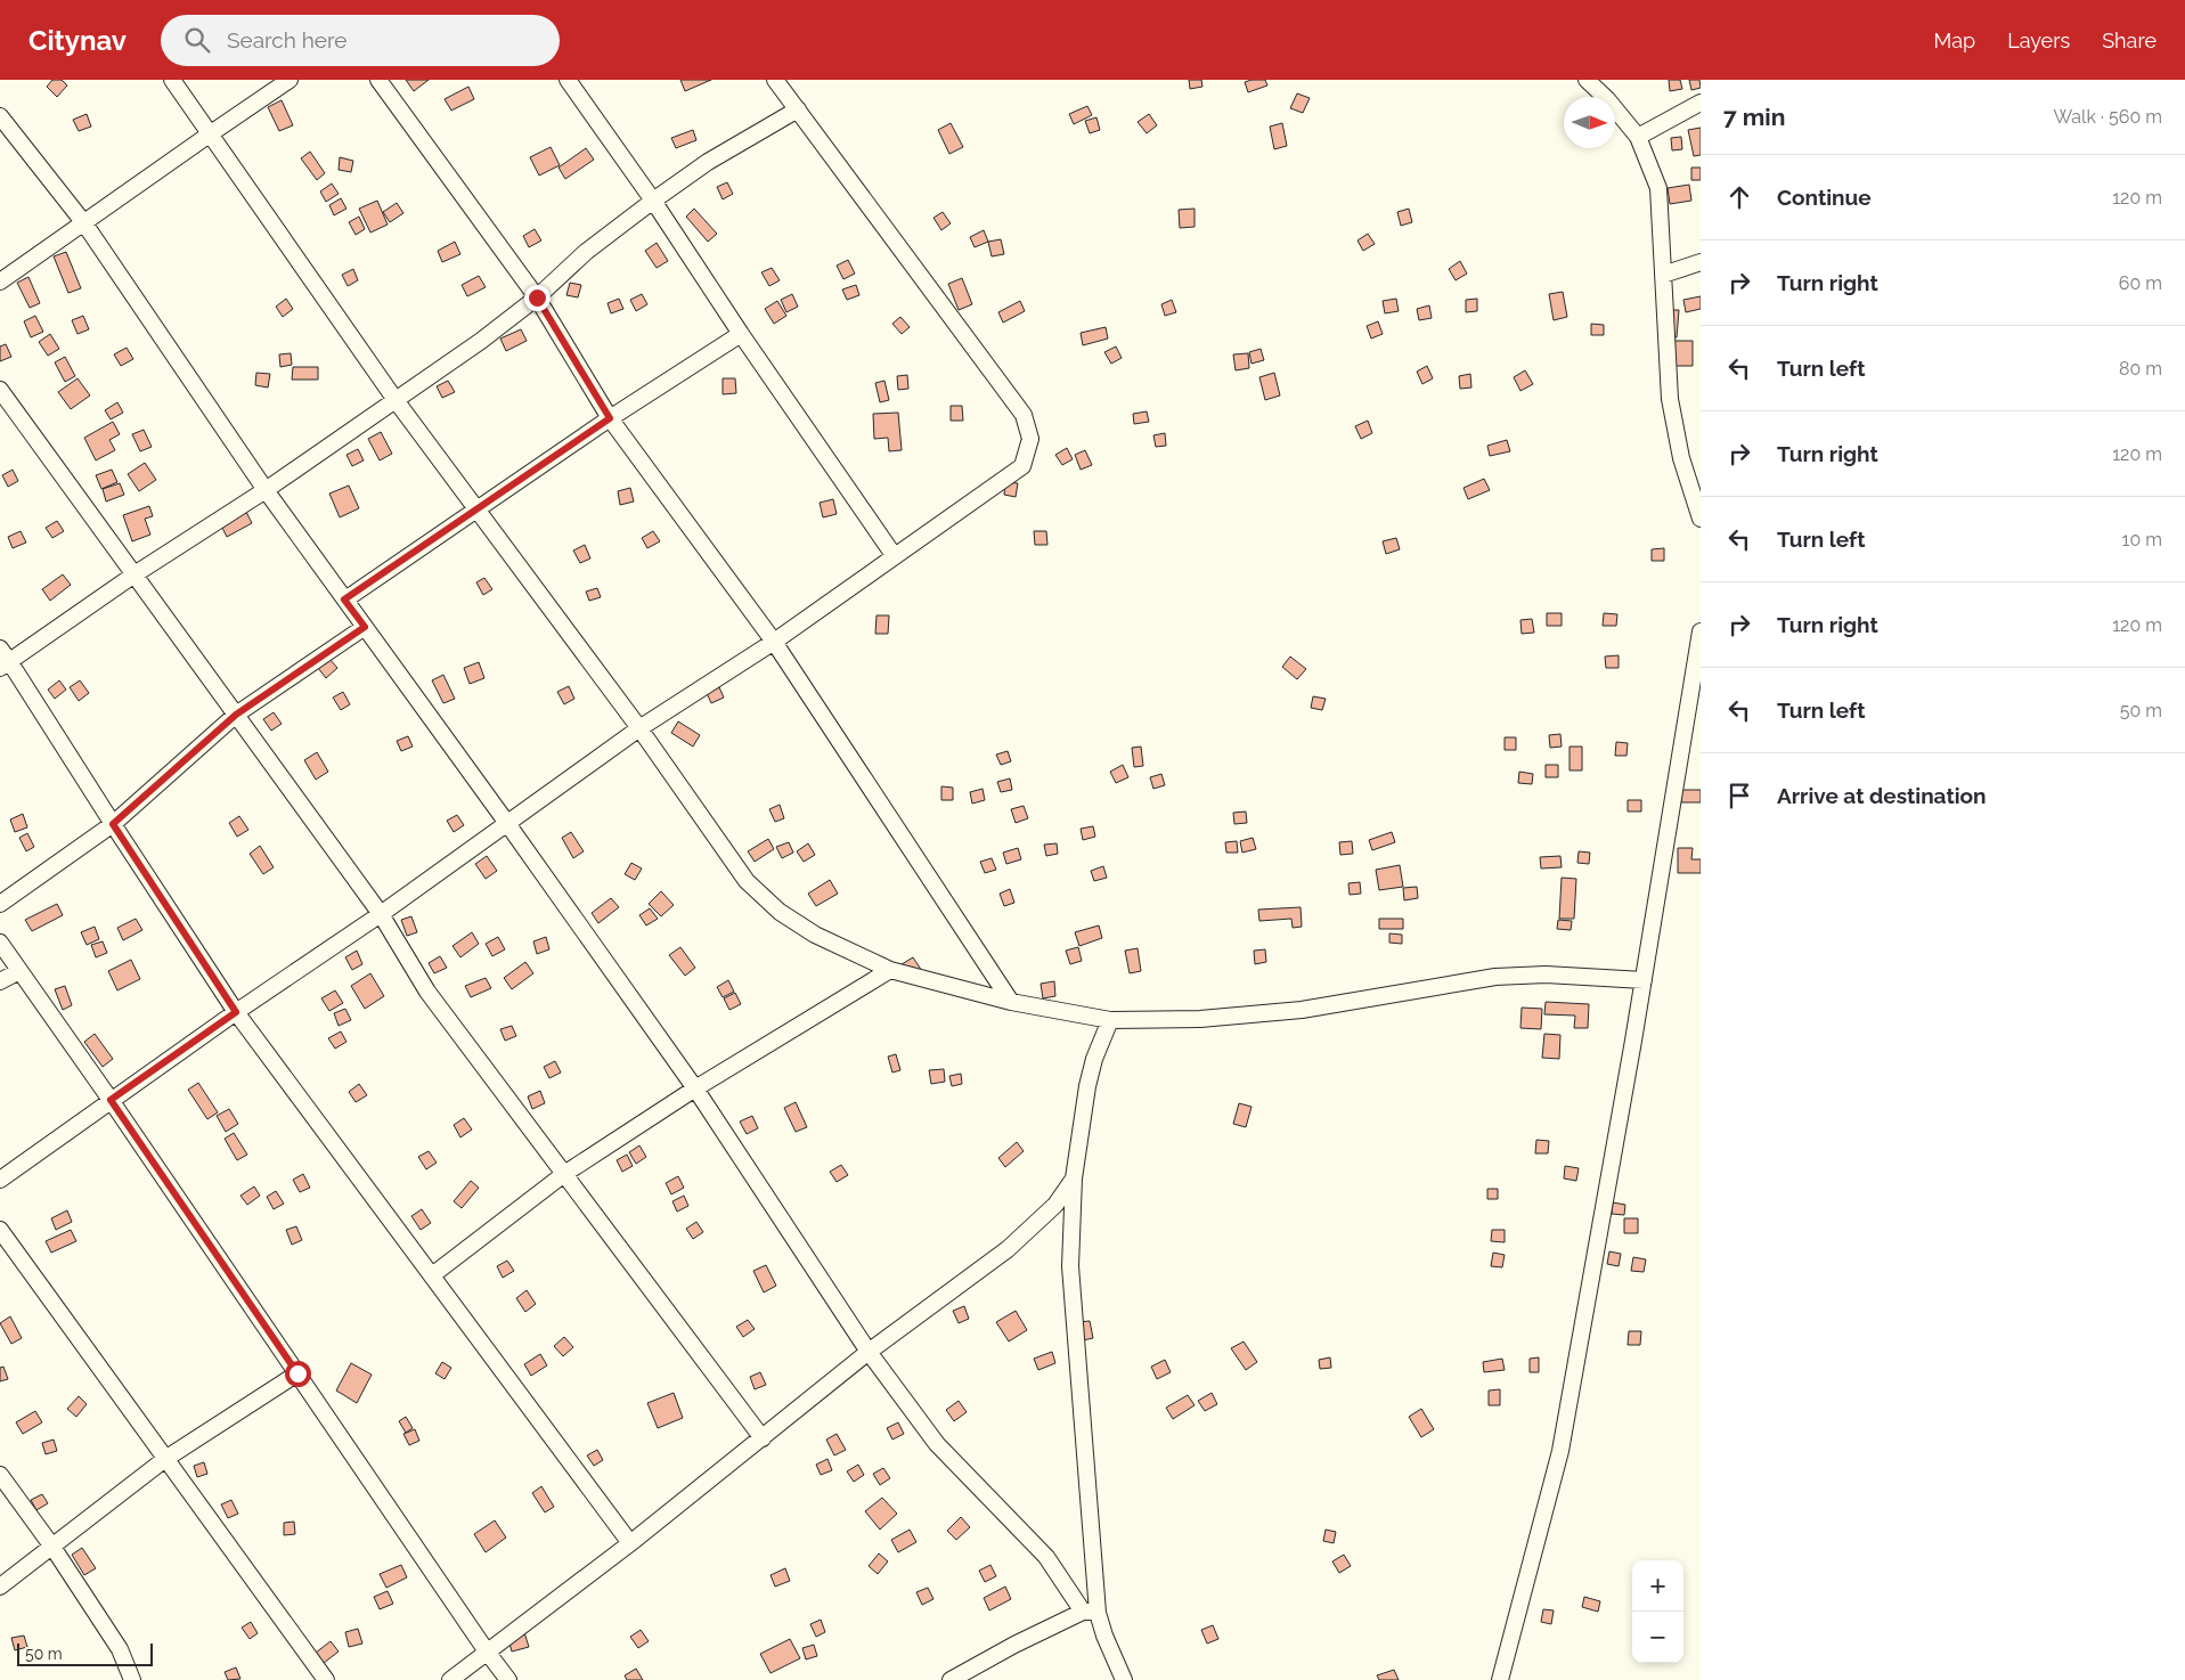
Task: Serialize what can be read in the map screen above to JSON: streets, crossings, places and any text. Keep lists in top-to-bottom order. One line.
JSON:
{"scale_bar":"50 m","north":"right","page":{"header":"Citynav","search":"Search here","nav":["Map","Layers","Share"],"heading":["7 min","Walk · 560 m"],"list":[["Continue","120 m"],["Turn right","60 m"],["Turn left","80 m"],["Turn right","120 m"],["Turn left","10 m"],["Turn right","120 m"],["Turn left","50 m"],"Arrive at destination"],"map_buttons":["+","−"],"scale":"50 m"}}
